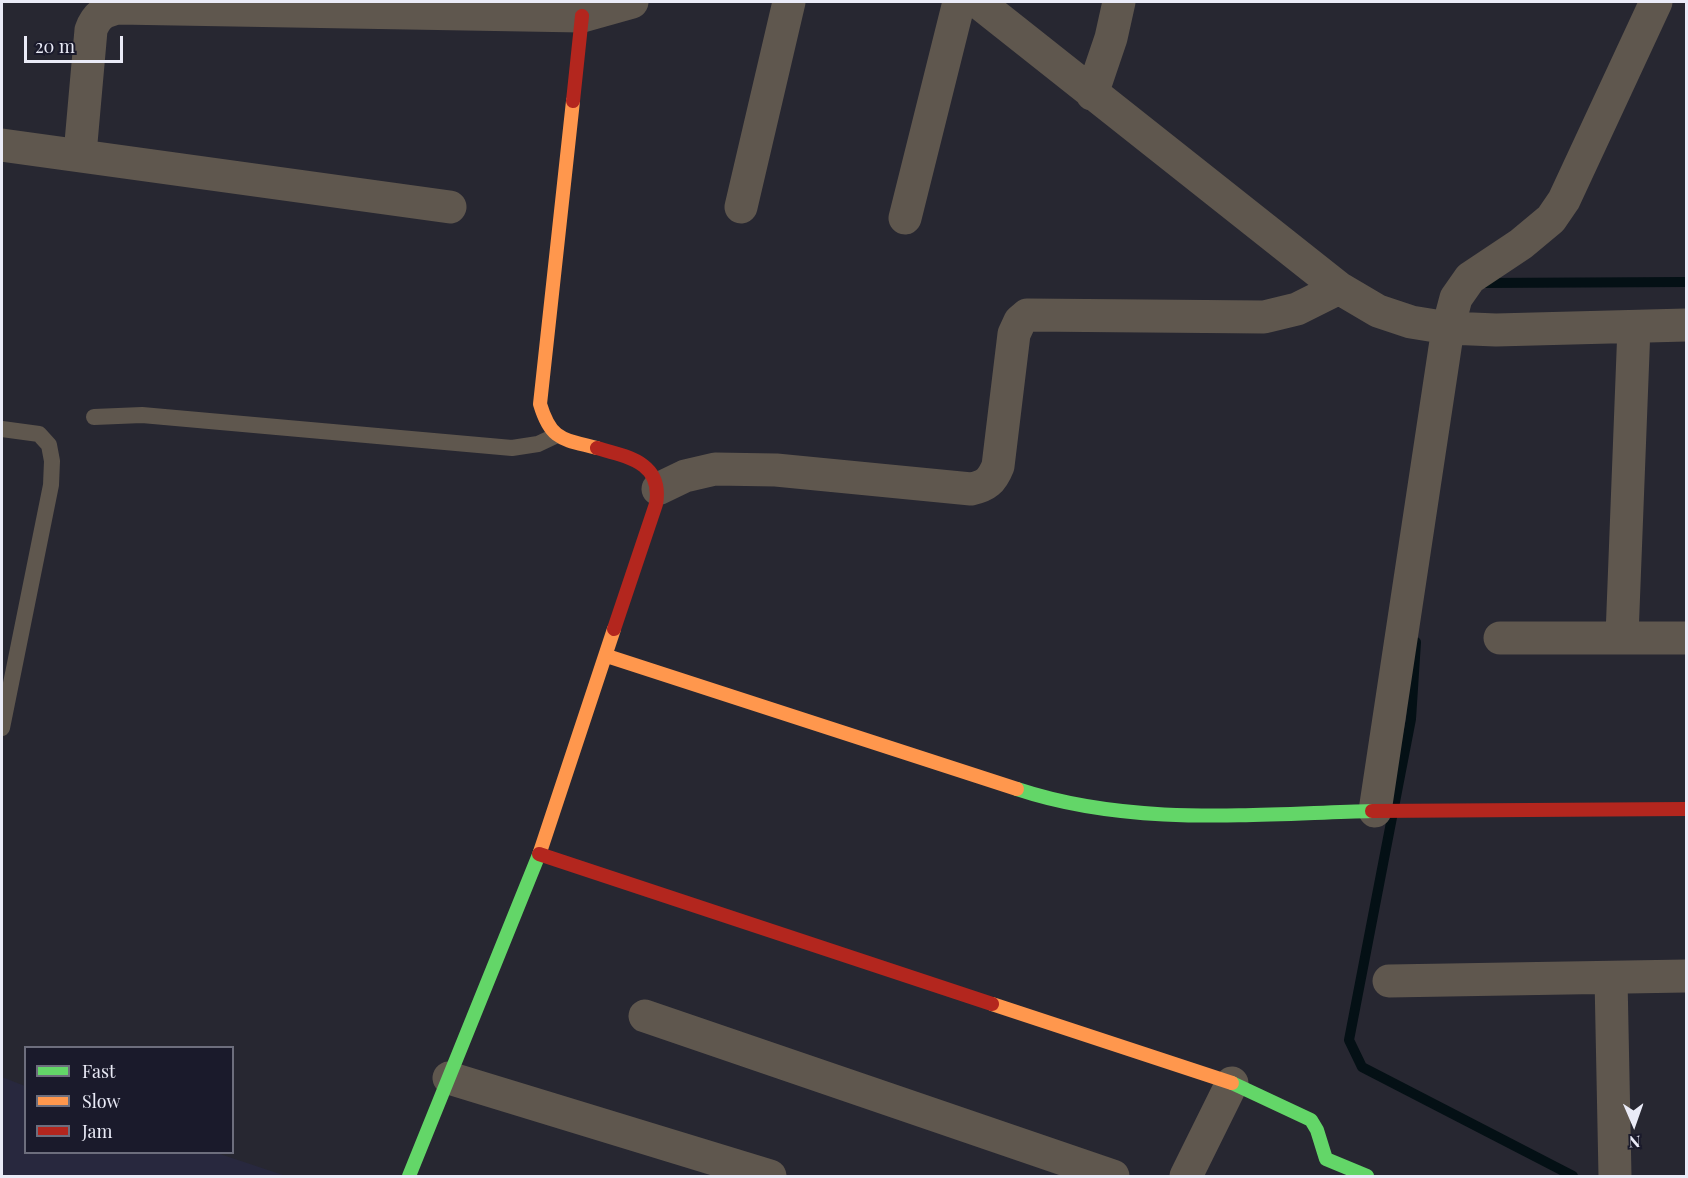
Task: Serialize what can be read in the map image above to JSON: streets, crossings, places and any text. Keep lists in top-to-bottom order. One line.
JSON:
{"legend":["Fast","Slow","Jam"],"scale_bar":"20 m","north":"bottom"}
